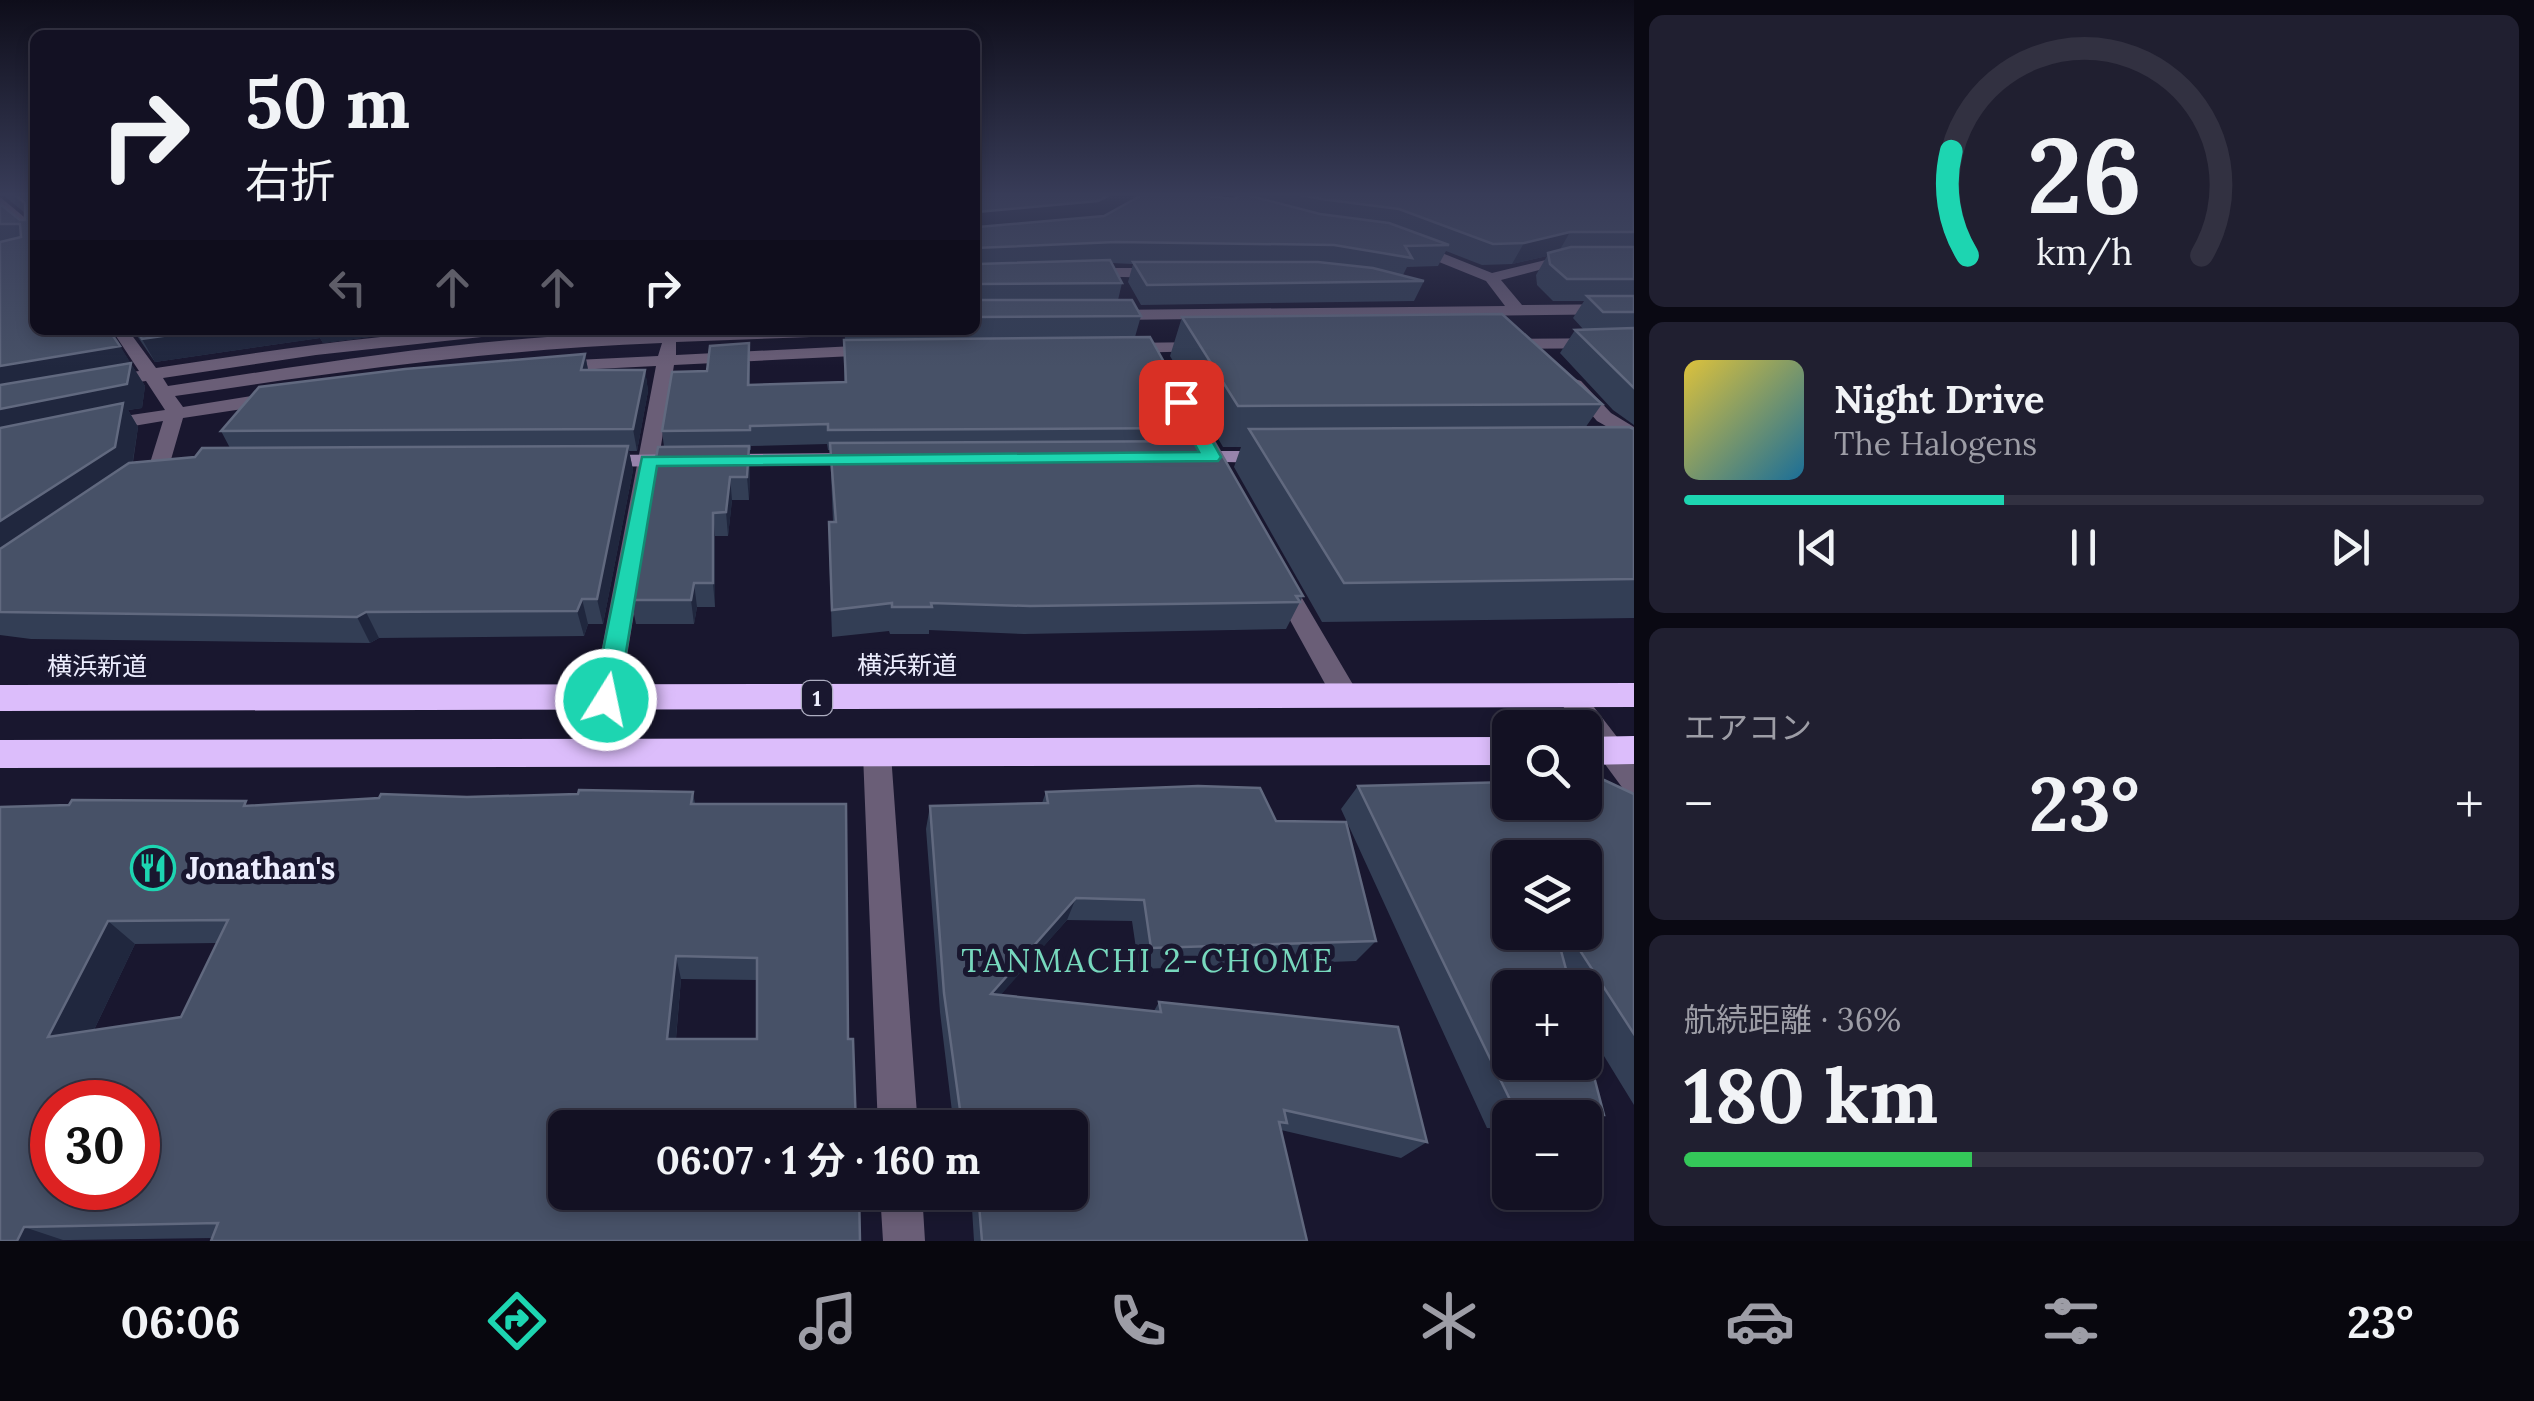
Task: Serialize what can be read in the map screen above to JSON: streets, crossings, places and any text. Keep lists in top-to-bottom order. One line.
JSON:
{"streets":{"highway":["横浜新道","1"]},"districts":["TANMACHI 2-CHOME"],"places":{"restaurant":["Jonathan's"]},"page":{"turn":["50 m","右折"],"song":["Night Drive","The Halogens"],"tile":["エアコン",["航続距離 · 36%","180 km"]],"map_buttons":["+","−"],"heat":["−","23°","+"],"limit":"30","trip":"06:07 · 1 分 · 160 m","tabs":["06:06","23°"],"gauge":["26","km/h"]}}
